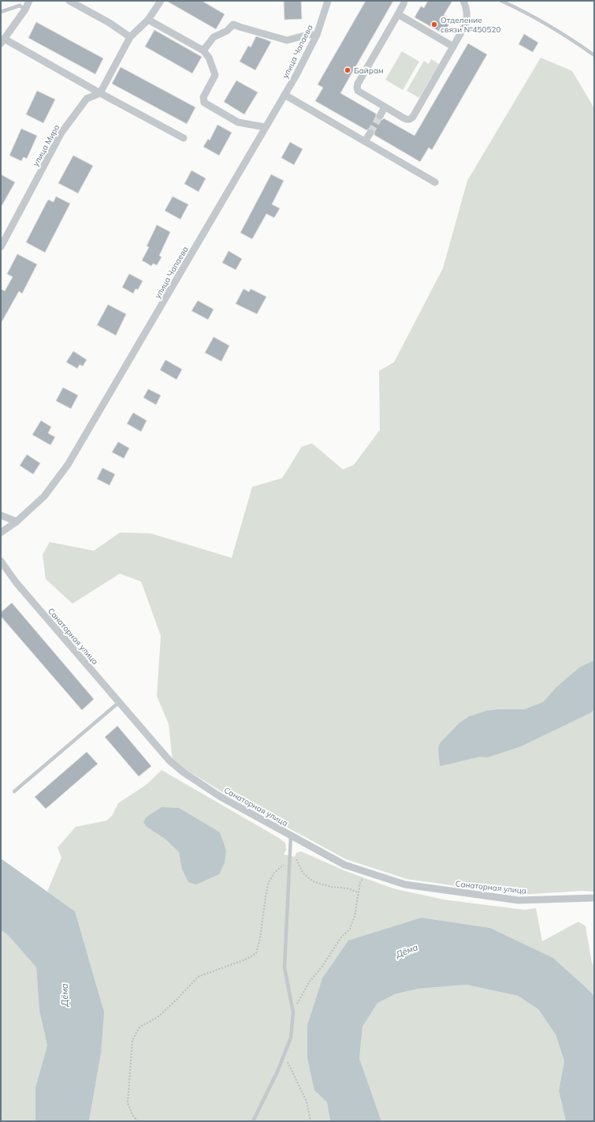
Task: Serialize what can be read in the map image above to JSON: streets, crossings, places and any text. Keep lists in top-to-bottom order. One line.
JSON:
{"streets":{"street":["улица Чапаева","улица Мира","Санаторная улица"]},"water":["Дёма"],"places":["Отделение связи №450520","Байрам"]}
